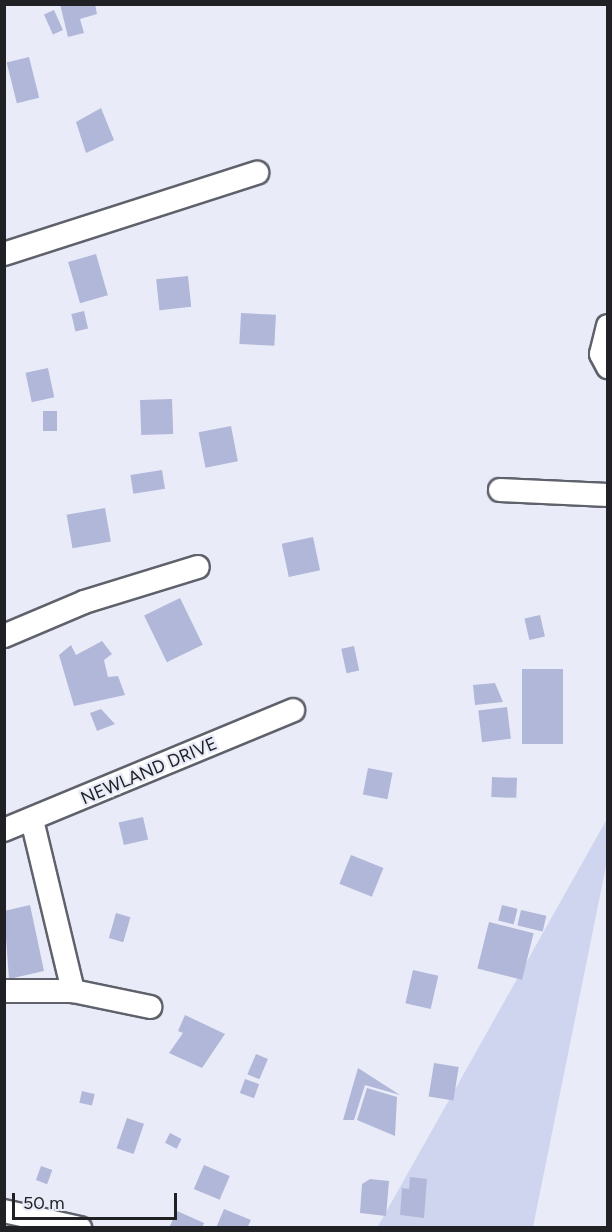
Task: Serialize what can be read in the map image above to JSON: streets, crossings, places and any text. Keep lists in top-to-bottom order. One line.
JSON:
{"streets":{"street":["NEWLAND DRIVE"]},"scale_bar":"50 m"}
